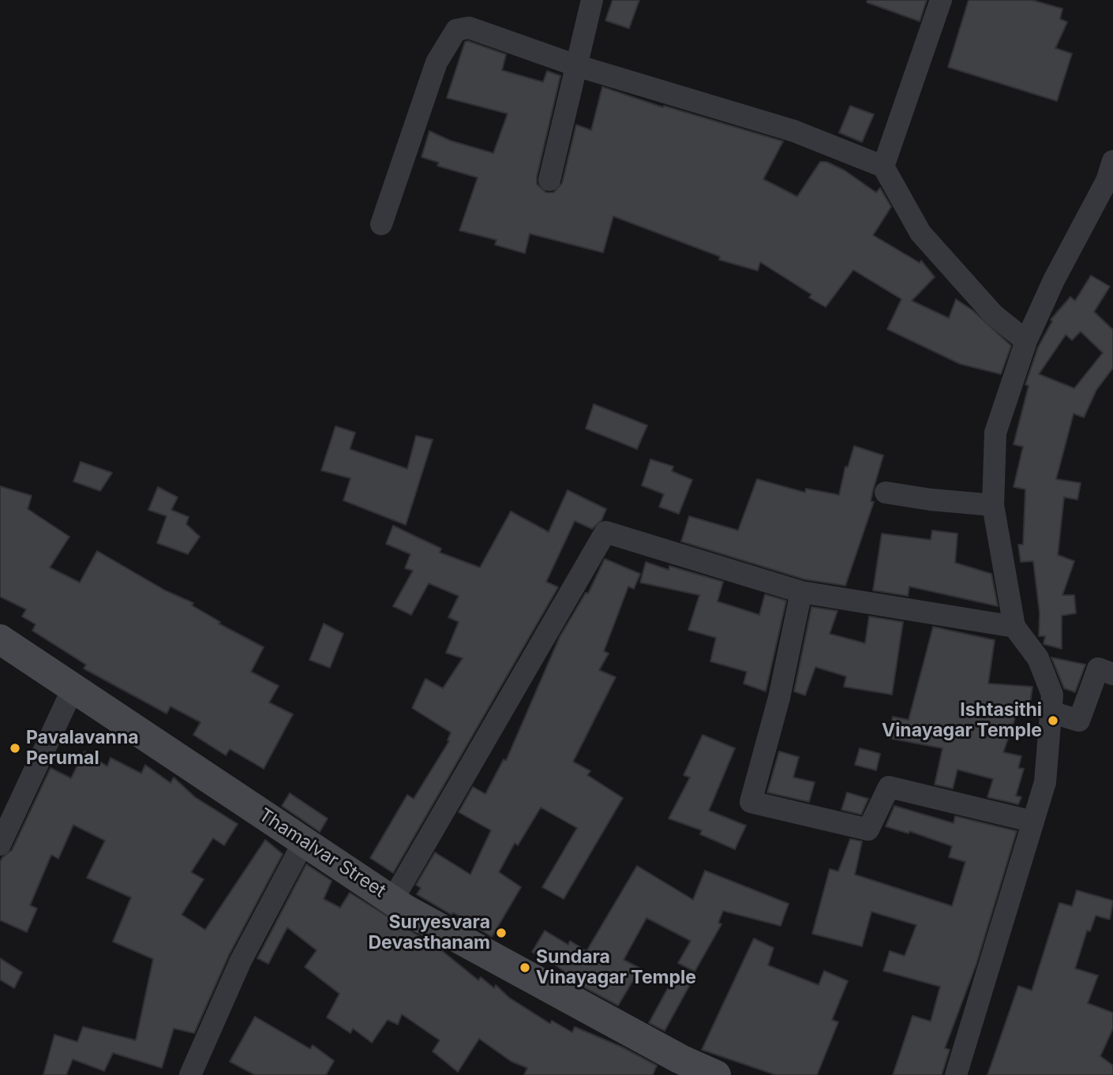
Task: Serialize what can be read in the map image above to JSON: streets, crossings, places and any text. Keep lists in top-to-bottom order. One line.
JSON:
{"streets":{"street":["Thamalvar Street"]},"places":["Ishtasithi Vinayagar Temple","Pavalavanna Perumal","Suryesvara Devasthanam","Sundara Vinayagar Temple"]}
